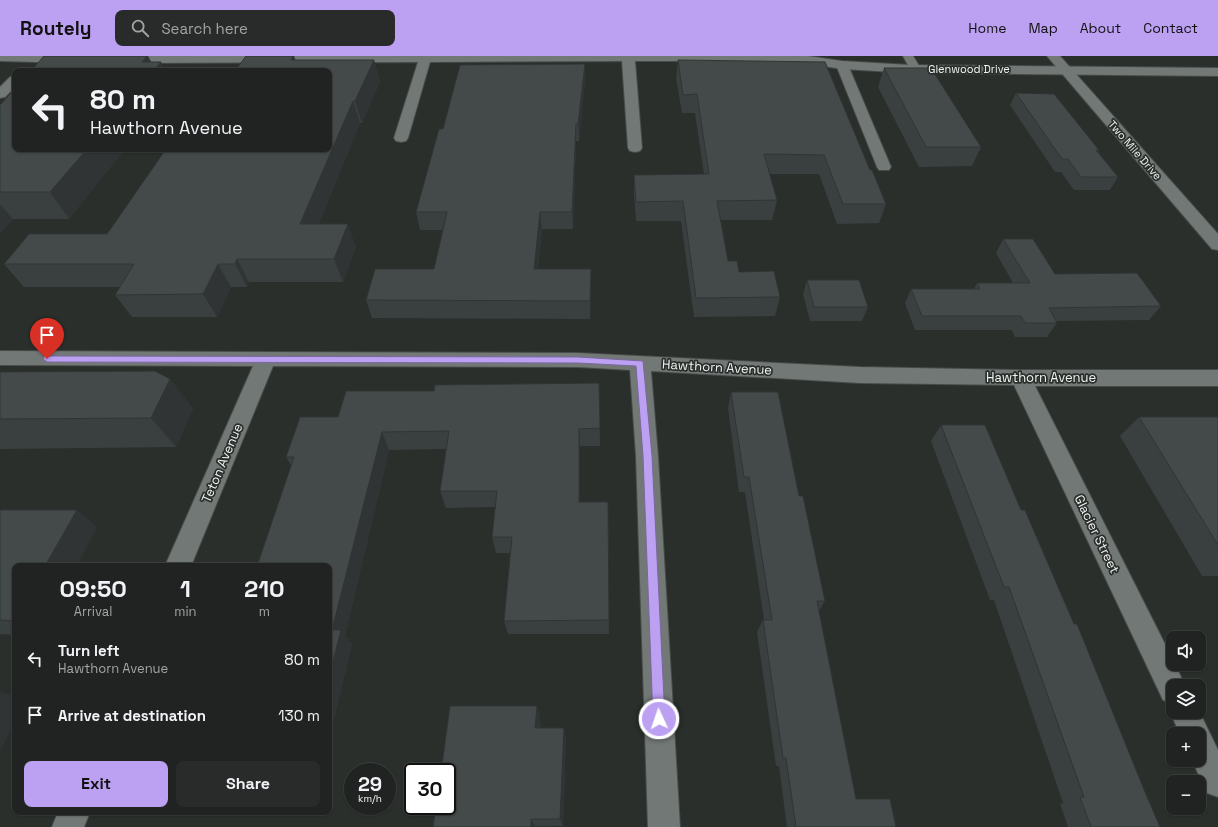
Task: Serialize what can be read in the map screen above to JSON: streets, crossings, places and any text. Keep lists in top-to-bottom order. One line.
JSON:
{"streets":{"street":["Glenwood Drive","Two Mile Drive","Hawthorn Avenue","Teton Avenue","Glacier Street"]},"crossings":[["Glenwood Drive","Two Mile Drive"],["Hawthorn Avenue","Teton Avenue"],["Hawthorn Avenue","Glacier Street"]],"page":{"header":"Routely","search":"Search here","nav":["Home","Map","About","Contact"],"turn":["80 m","Hawthorn Avenue"],"eta":["09:50","Arrival","1","min","210","m"],"map_buttons":["+","−"],"list":[{"name":"Turn left","note":"Hawthorn Avenue","value":"80 m"},{"name":"Arrive at destination","value":"130 m"}],"buttons":["Exit","Share"],"speed":"29 km/h","limit":"30"}}
